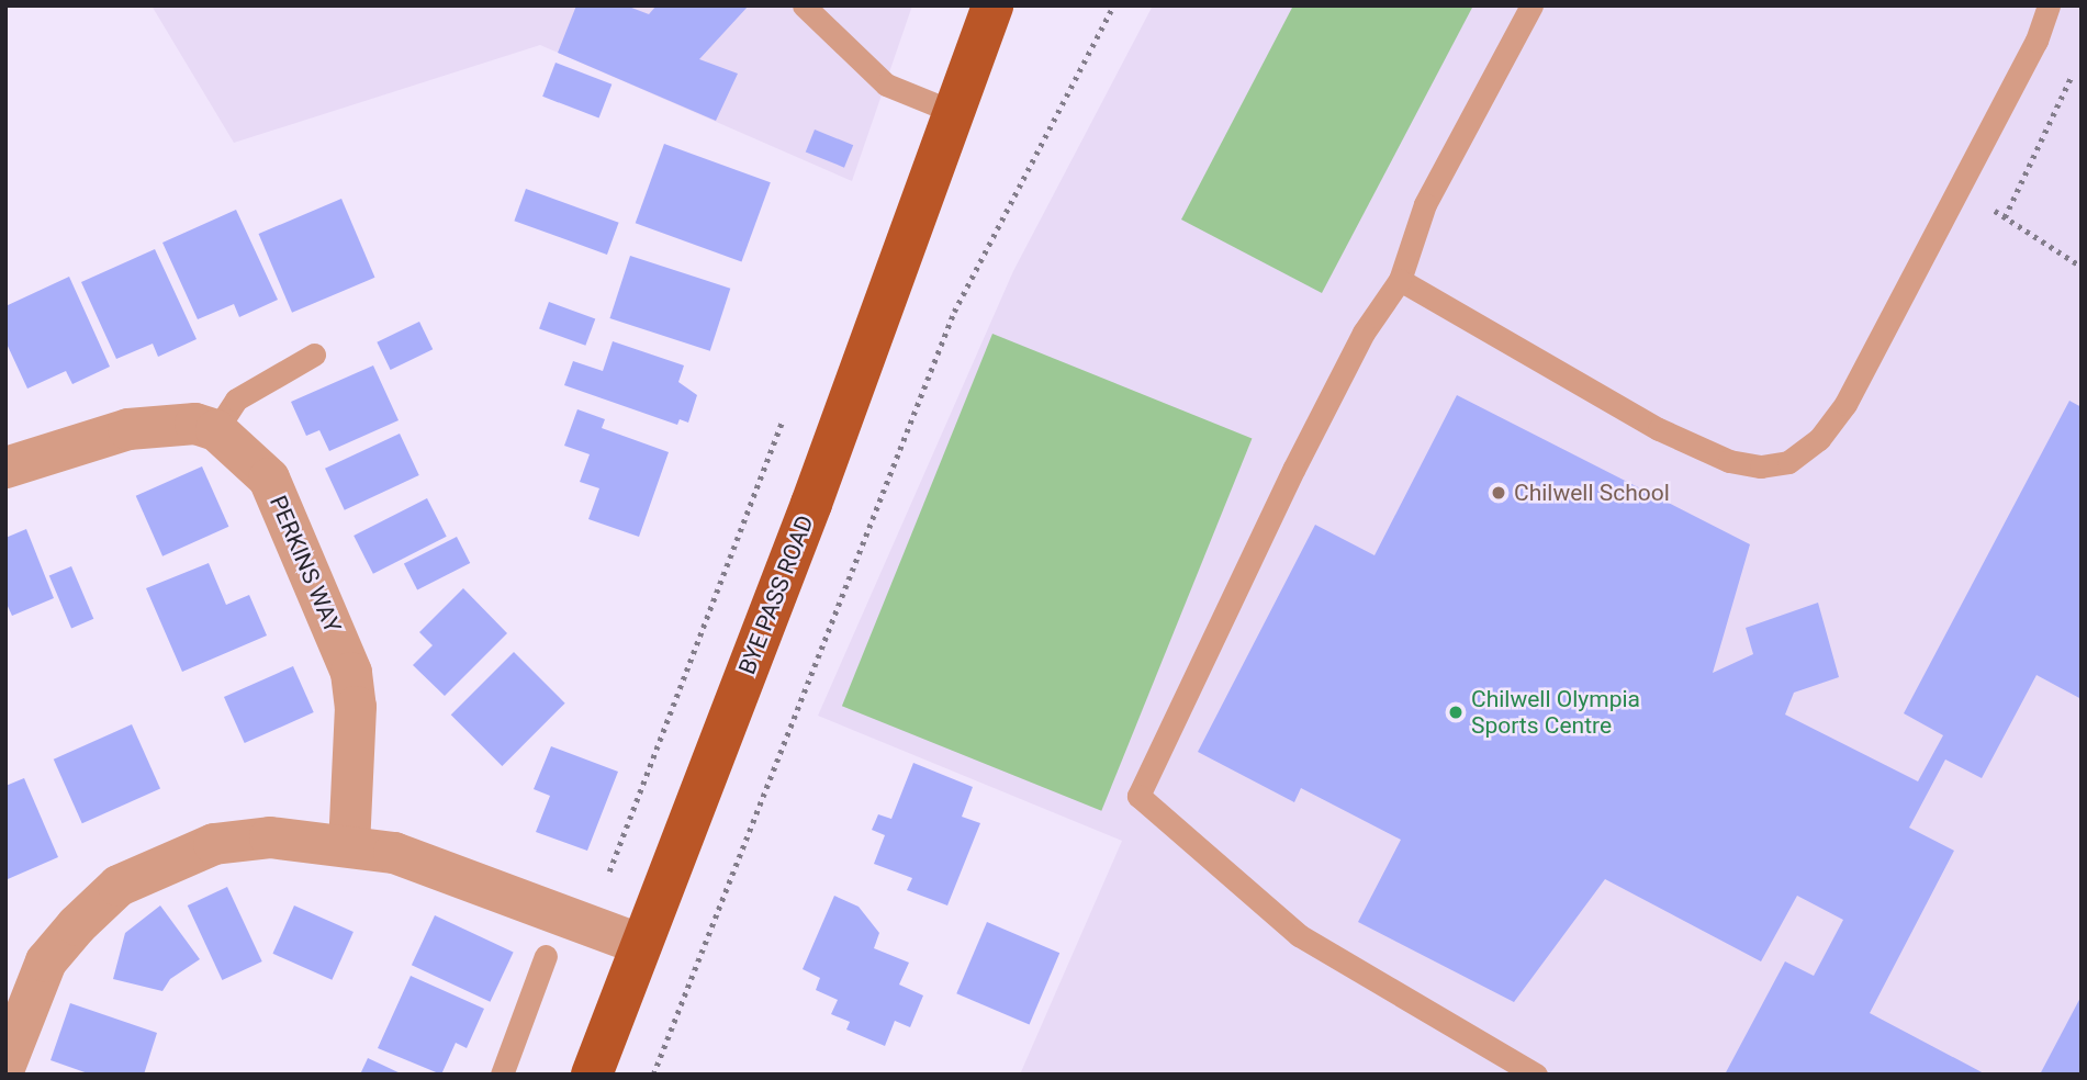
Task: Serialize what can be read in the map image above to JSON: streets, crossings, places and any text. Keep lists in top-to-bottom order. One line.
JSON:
{"streets":{"main road":["BYE PASS ROAD"],"street":["PERKINS WAY"]},"places":["Chilwell School","Chilwell Olympia Sports Centre"]}
